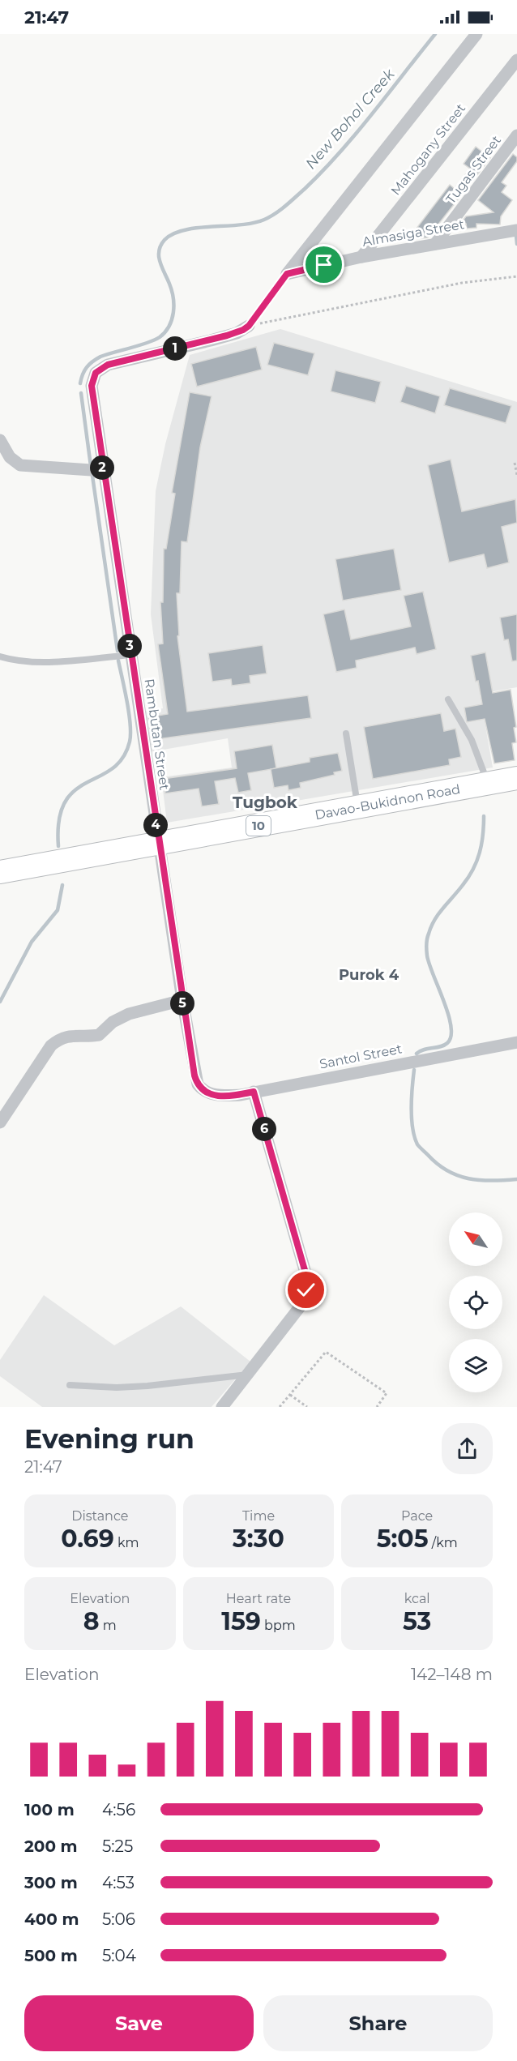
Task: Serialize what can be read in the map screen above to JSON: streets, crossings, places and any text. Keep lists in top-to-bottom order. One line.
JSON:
{"streets":{"highway":["Davao-Bukidnon Road","10"],"street":["Mahogany Street","Tugas Street","Almasiga Street","Rambutan Street","Santol Street"]},"crossings":[["Mahogany Street","Almasiga Street"],["Tugas Street","Almasiga Street"],["Rambutan Street","Davao-Bukidnon Road"],["Rambutan Street","Santol Street"]],"districts":["Tugbok","Purok 4"],"water":["New Bohol Creek"],"north":"top left","page":{"status":"21:47","pins":["1","2","3","4","5","6"],"heading":["Evening run","21:47"],"stats":[["Distance","0.69 km"],["Time","3:30"],["Pace","5:05 /km"],["Elevation","8 m"],["Heart rate","159 bpm"],["kcal","53"]],"chart":["Elevation","142–148 m"],"list":[{"name":"100 m","note":"4:56"},{"name":"200 m","note":"5:25"},{"name":"300 m","note":"4:53"},{"name":"400 m","note":"5:06"},{"name":"500 m","note":"5:04"}],"buttons":["Save","Share"]}}
